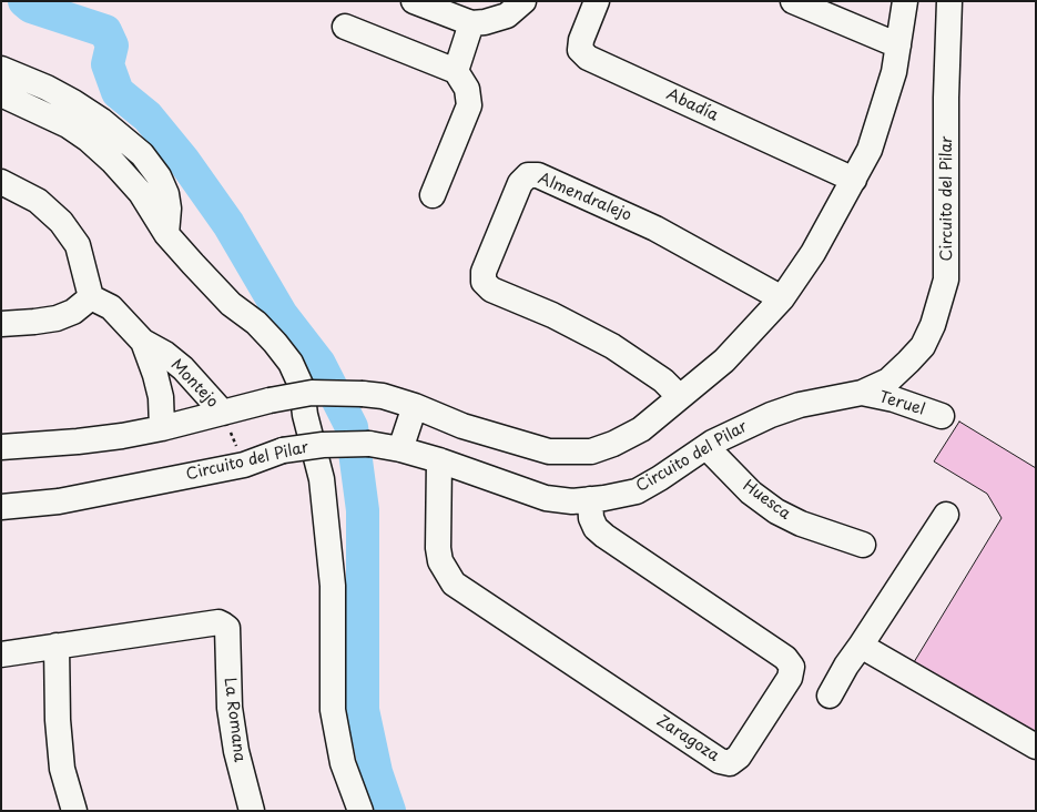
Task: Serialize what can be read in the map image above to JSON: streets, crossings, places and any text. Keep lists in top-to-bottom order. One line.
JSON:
{"streets":{"street":["Abadía","Almendralejo","Circuito del Pilar","Montejo","Teruel","Huesca","La Romana","Zaragoza"]},"crossings":[["Circuito del Pilar","Teruel"],["Circuito del Pilar","Huesca"],["Circuito del Pilar","Zaragoza"]]}
